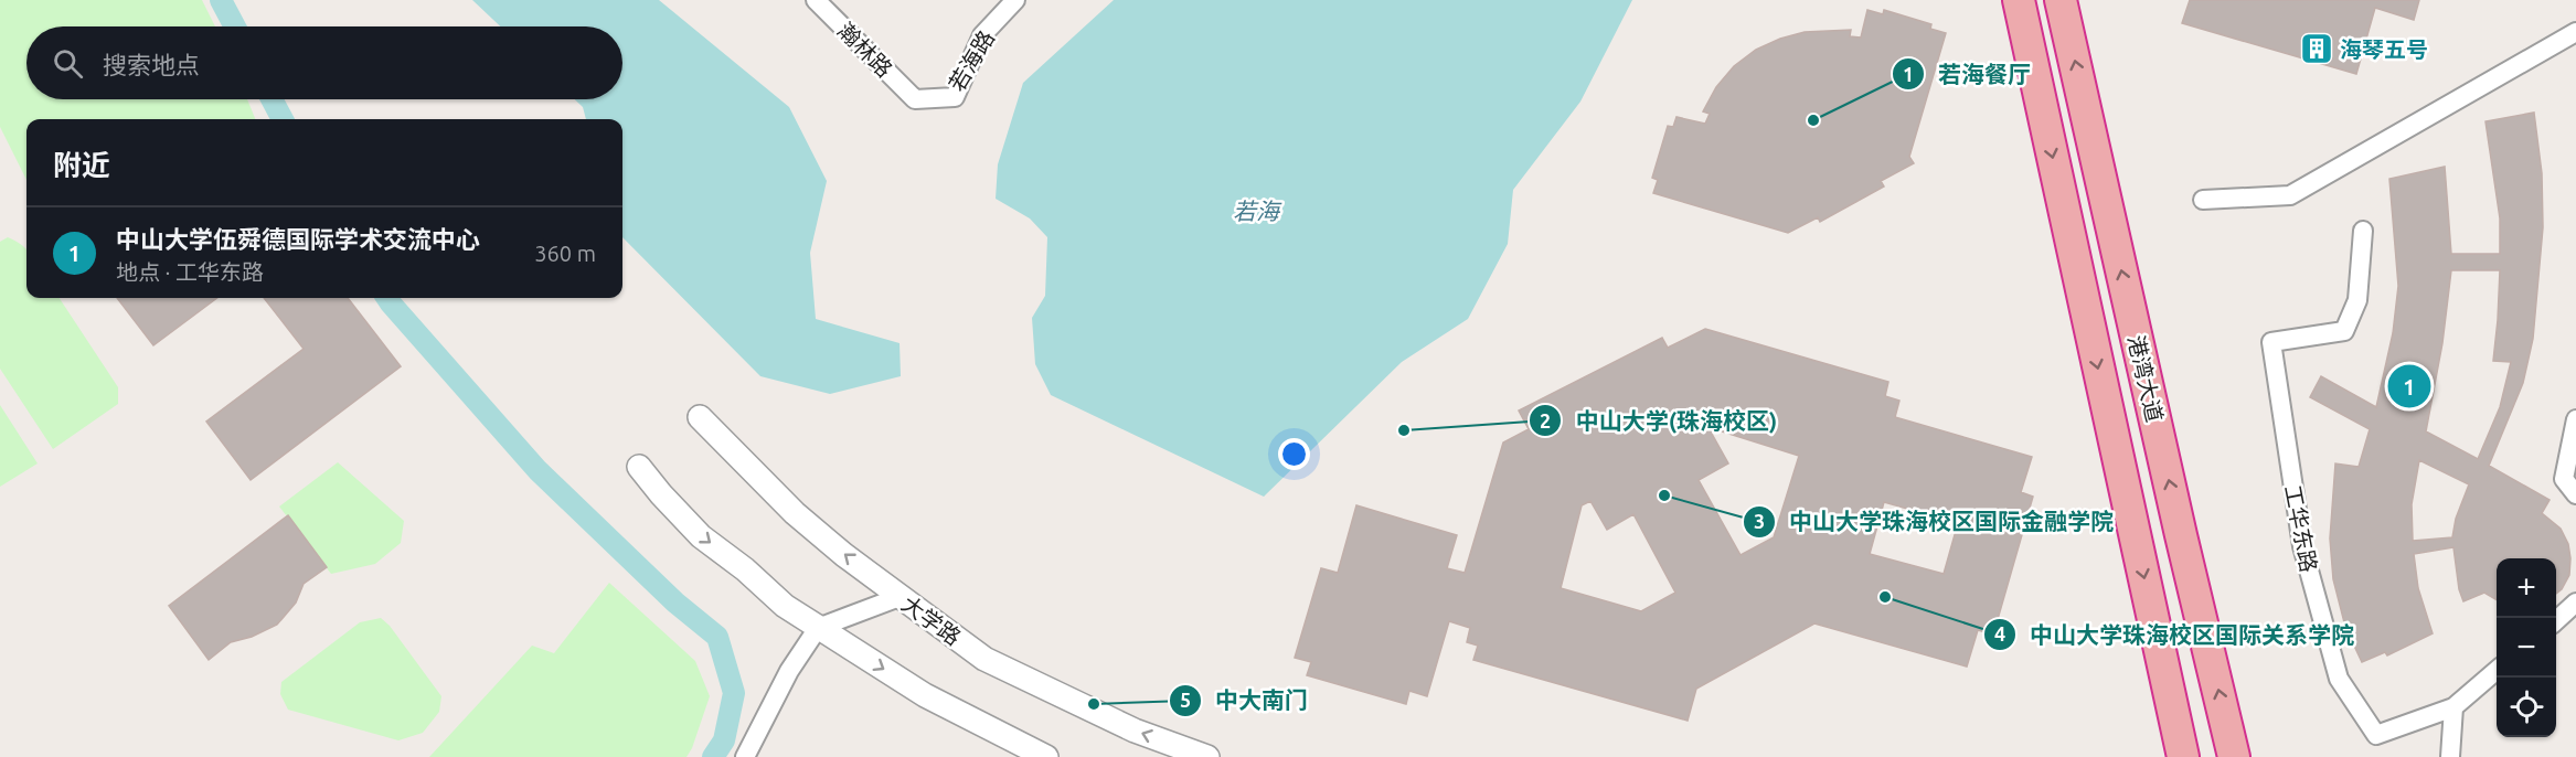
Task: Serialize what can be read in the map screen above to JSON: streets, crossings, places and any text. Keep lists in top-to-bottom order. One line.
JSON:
{"streets":{"highway":["港湾大道"],"street":["瀚林路","若海路","工华东路","大学路"]},"crossings":[["瀚林路","若海路"]],"water":["若海"],"places":{"building":["海琴五号"],"other":["若海餐厅","中山大学(珠海校区)","中山大学珠海校区国际金融学院","中山大学珠海校区国际关系学院","中大南门"]},"page":{"search":"搜索地点","heading":"附近","list":[{"mark":"1","name":"中山大学伍舜德国际学术交流中心","note":"地点 · 工华东路","value":"360 m"}],"pins":"1","map_buttons":["+","−"]}}
